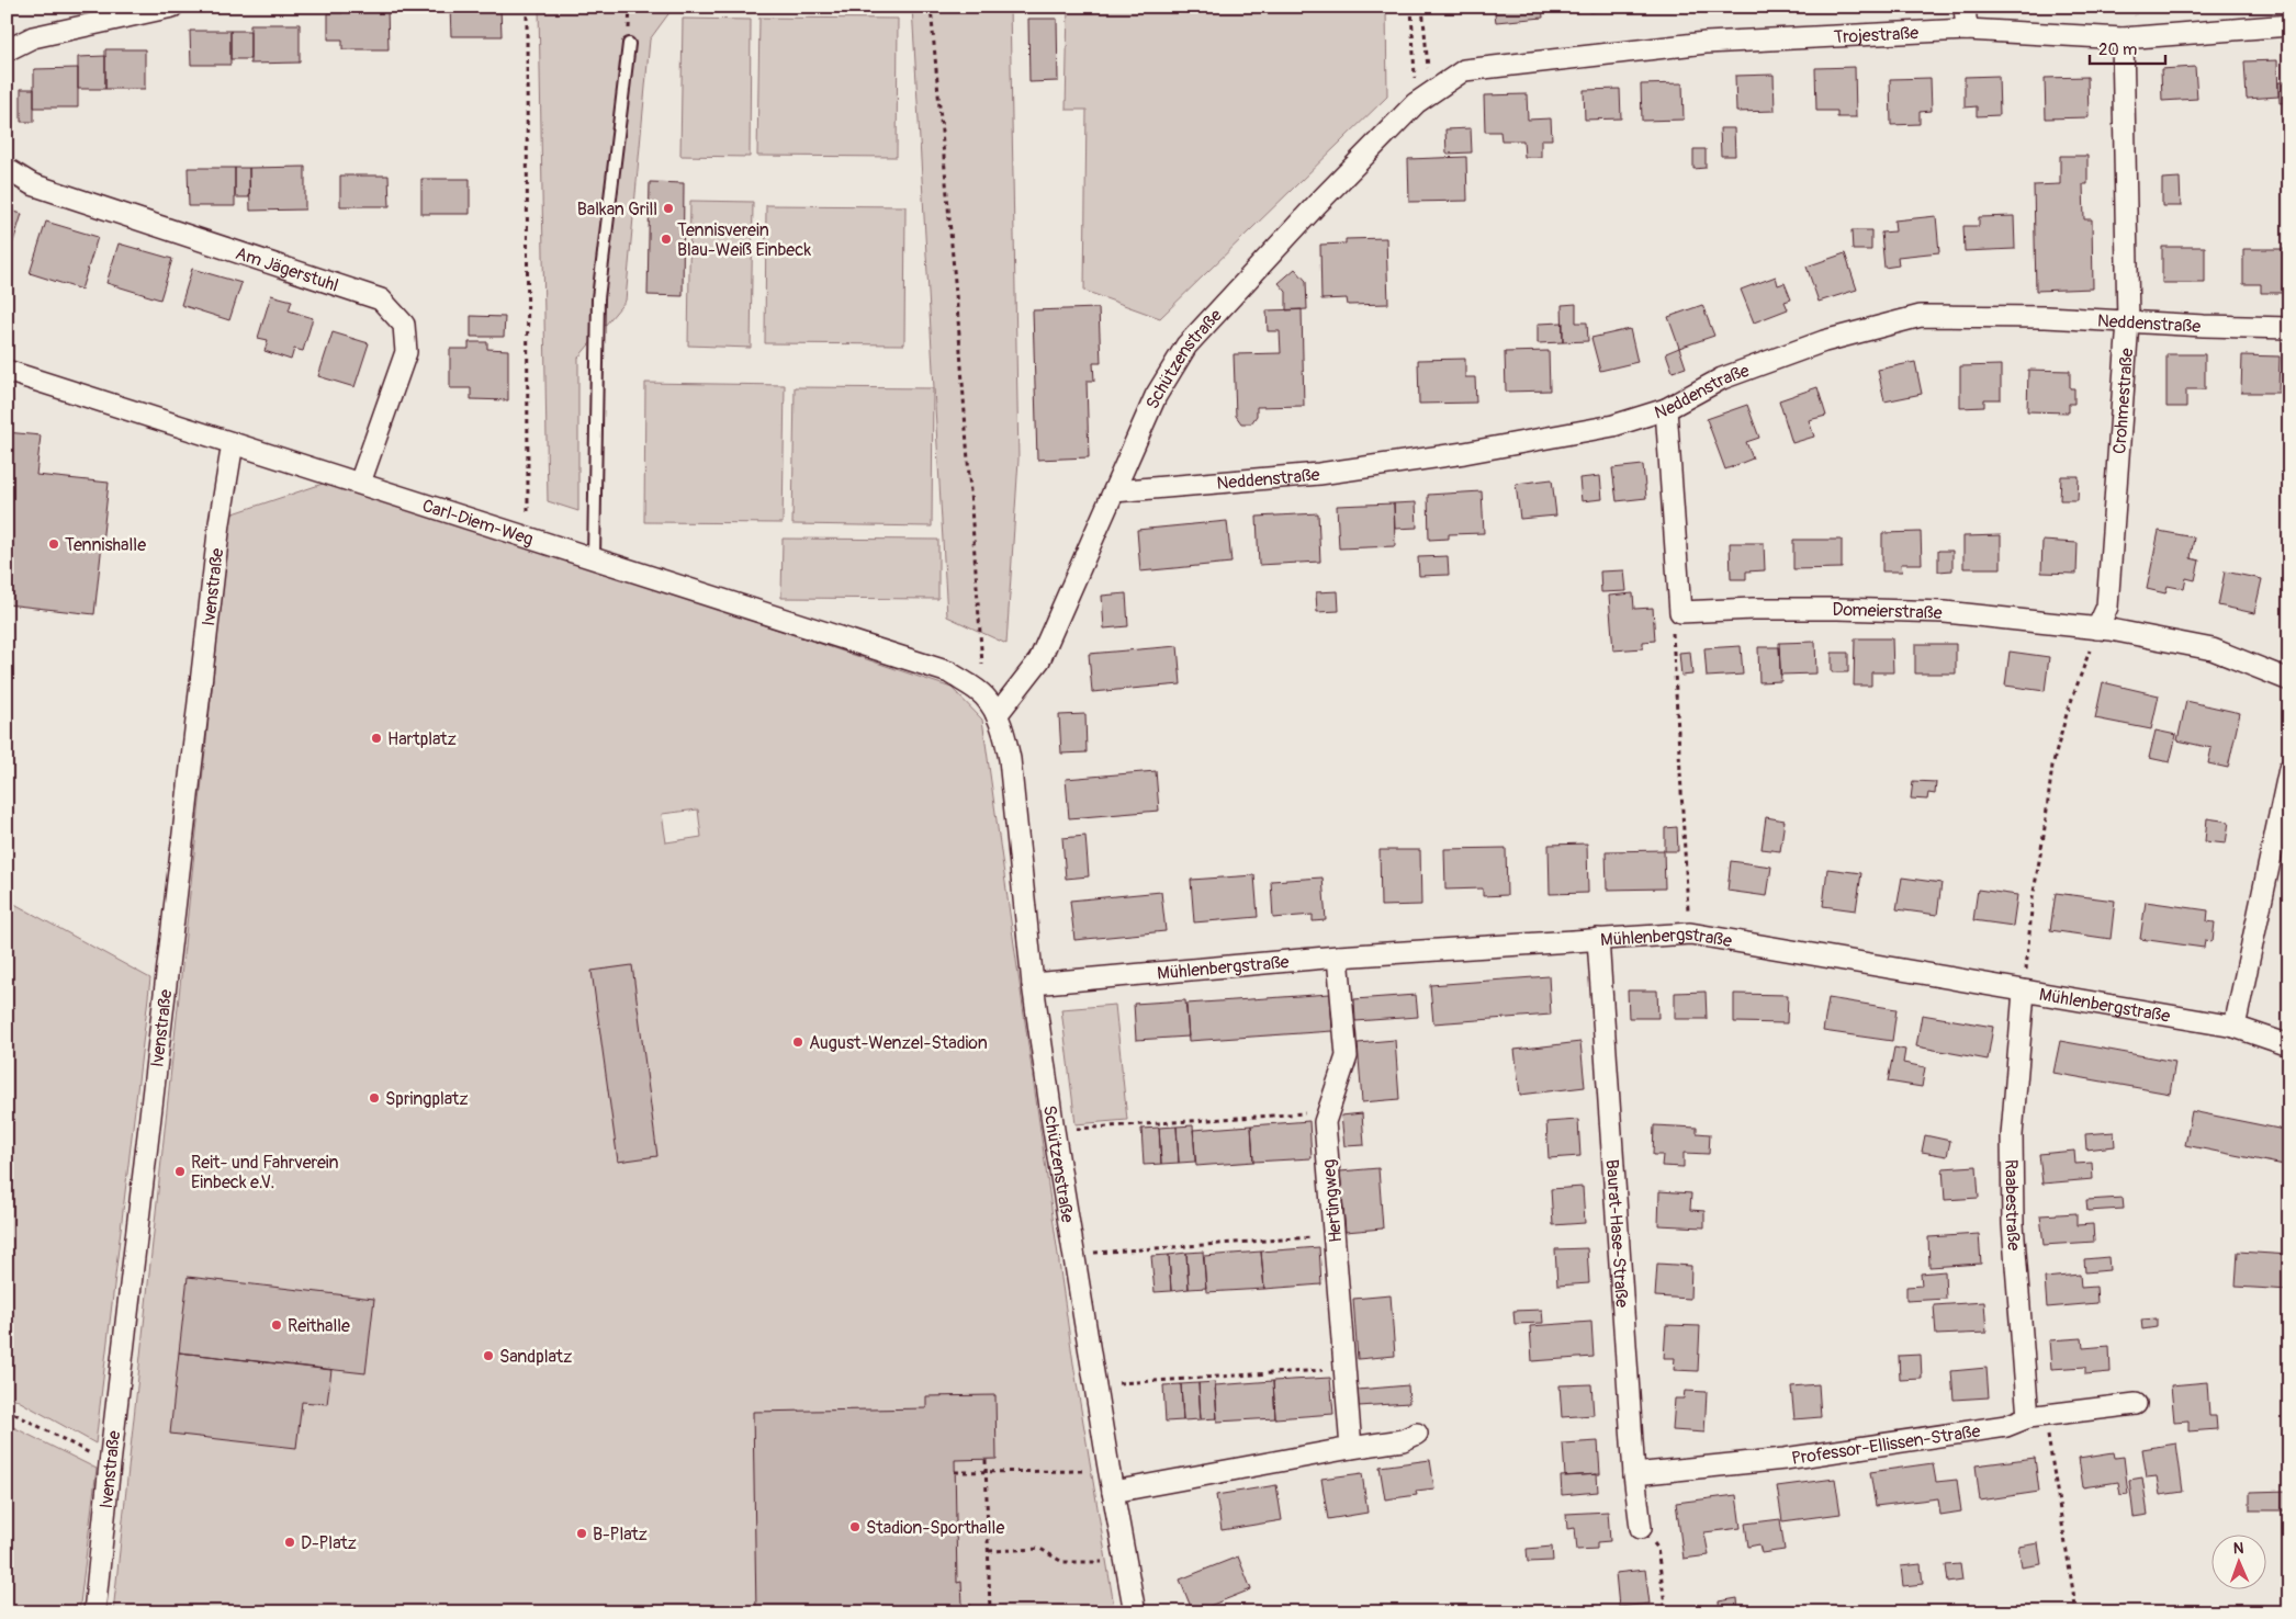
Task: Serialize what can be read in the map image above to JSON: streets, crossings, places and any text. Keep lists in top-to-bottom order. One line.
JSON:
{"streets":{"street":["Trojestraße","Am Jägerstuhl","Neddenstraße","Schützenstraße","Crohmestraße","Carl-Diem-Weg","Ivenstraße","Domeierstraße","Mühlenbergstraße","Hertingweg","Raabestraße","Baurat-Hase-Straße","Professor-Ellissen-Straße"]},"crossings":[["Trojestraße","Schützenstraße"],["Trojestraße","Crohmestraße"],["Am Jägerstuhl","Carl-Diem-Weg"],["Neddenstraße","Schützenstraße"],["Neddenstraße","Crohmestraße"],["Schützenstraße","Carl-Diem-Weg"],["Schützenstraße","Mühlenbergstraße"],["Crohmestraße","Domeierstraße"],["Carl-Diem-Weg","Ivenstraße"],["Mühlenbergstraße","Hertingweg"],["Mühlenbergstraße","Raabestraße"],["Mühlenbergstraße","Baurat-Hase-Straße"],["Raabestraße","Professor-Ellissen-Straße"],["Baurat-Hase-Straße","Professor-Ellissen-Straße"]],"places":["Balkan Grill","Tennisverein Blau-Weiß Einbeck","Tennishalle","Hartplatz","August-Wenzel-Stadion","Springplatz","Reit- und Fahrverein Einbeck e.V.","Reithalle","Sandplatz","Stadion-Sporthalle","B-Platz","D-Platz"],"scale_bar":"20 m","north":"top"}
